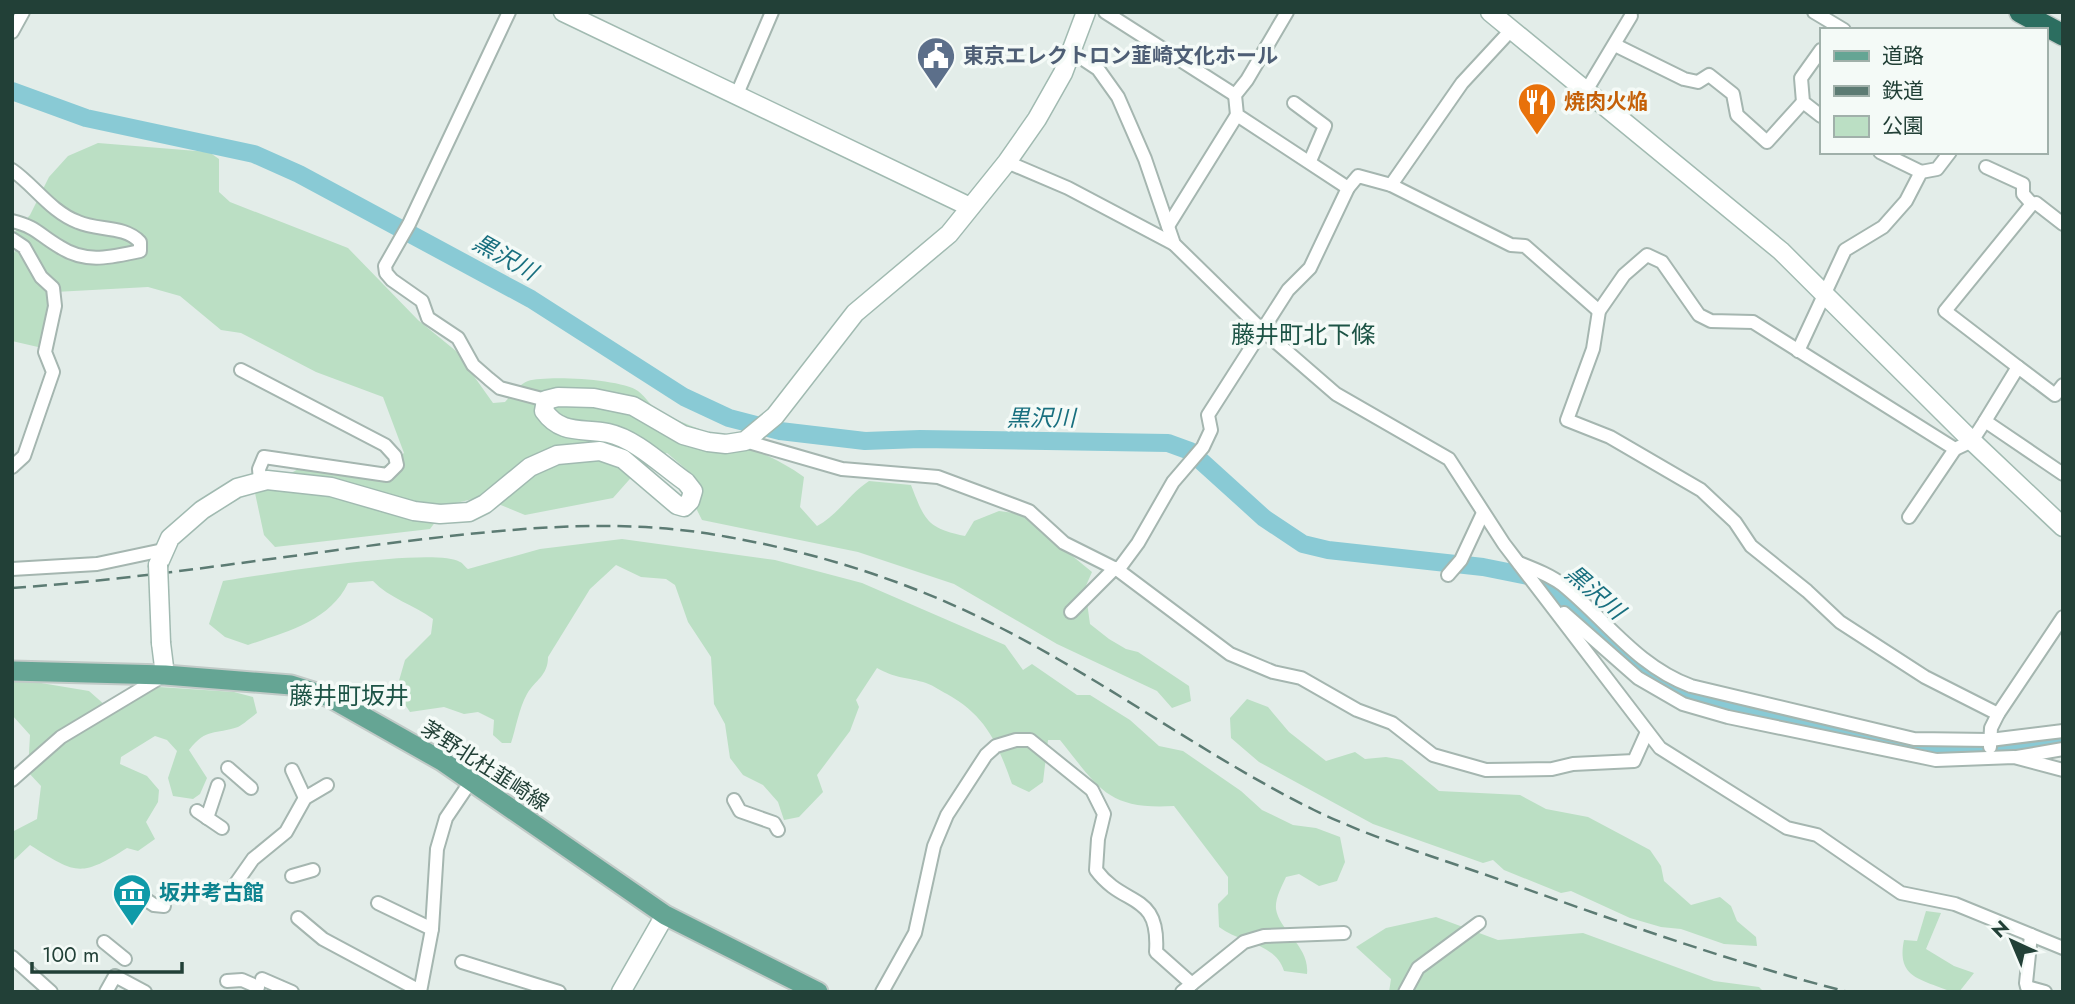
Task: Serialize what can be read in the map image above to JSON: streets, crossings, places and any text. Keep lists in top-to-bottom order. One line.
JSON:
{"streets":{"main road":["茅野北杜韮崎線"]},"districts":["藤井町北下條","藤井町坂井"],"water":["黒沢川"],"places":{"public building":["東京エレクトロン韮崎文化ホール"],"restaurant":["焼肉火焔"],"museum":["坂井考古館"]},"legend":["道路","鉄道","公園"],"scale_bar":"100 m","north":"top left"}
